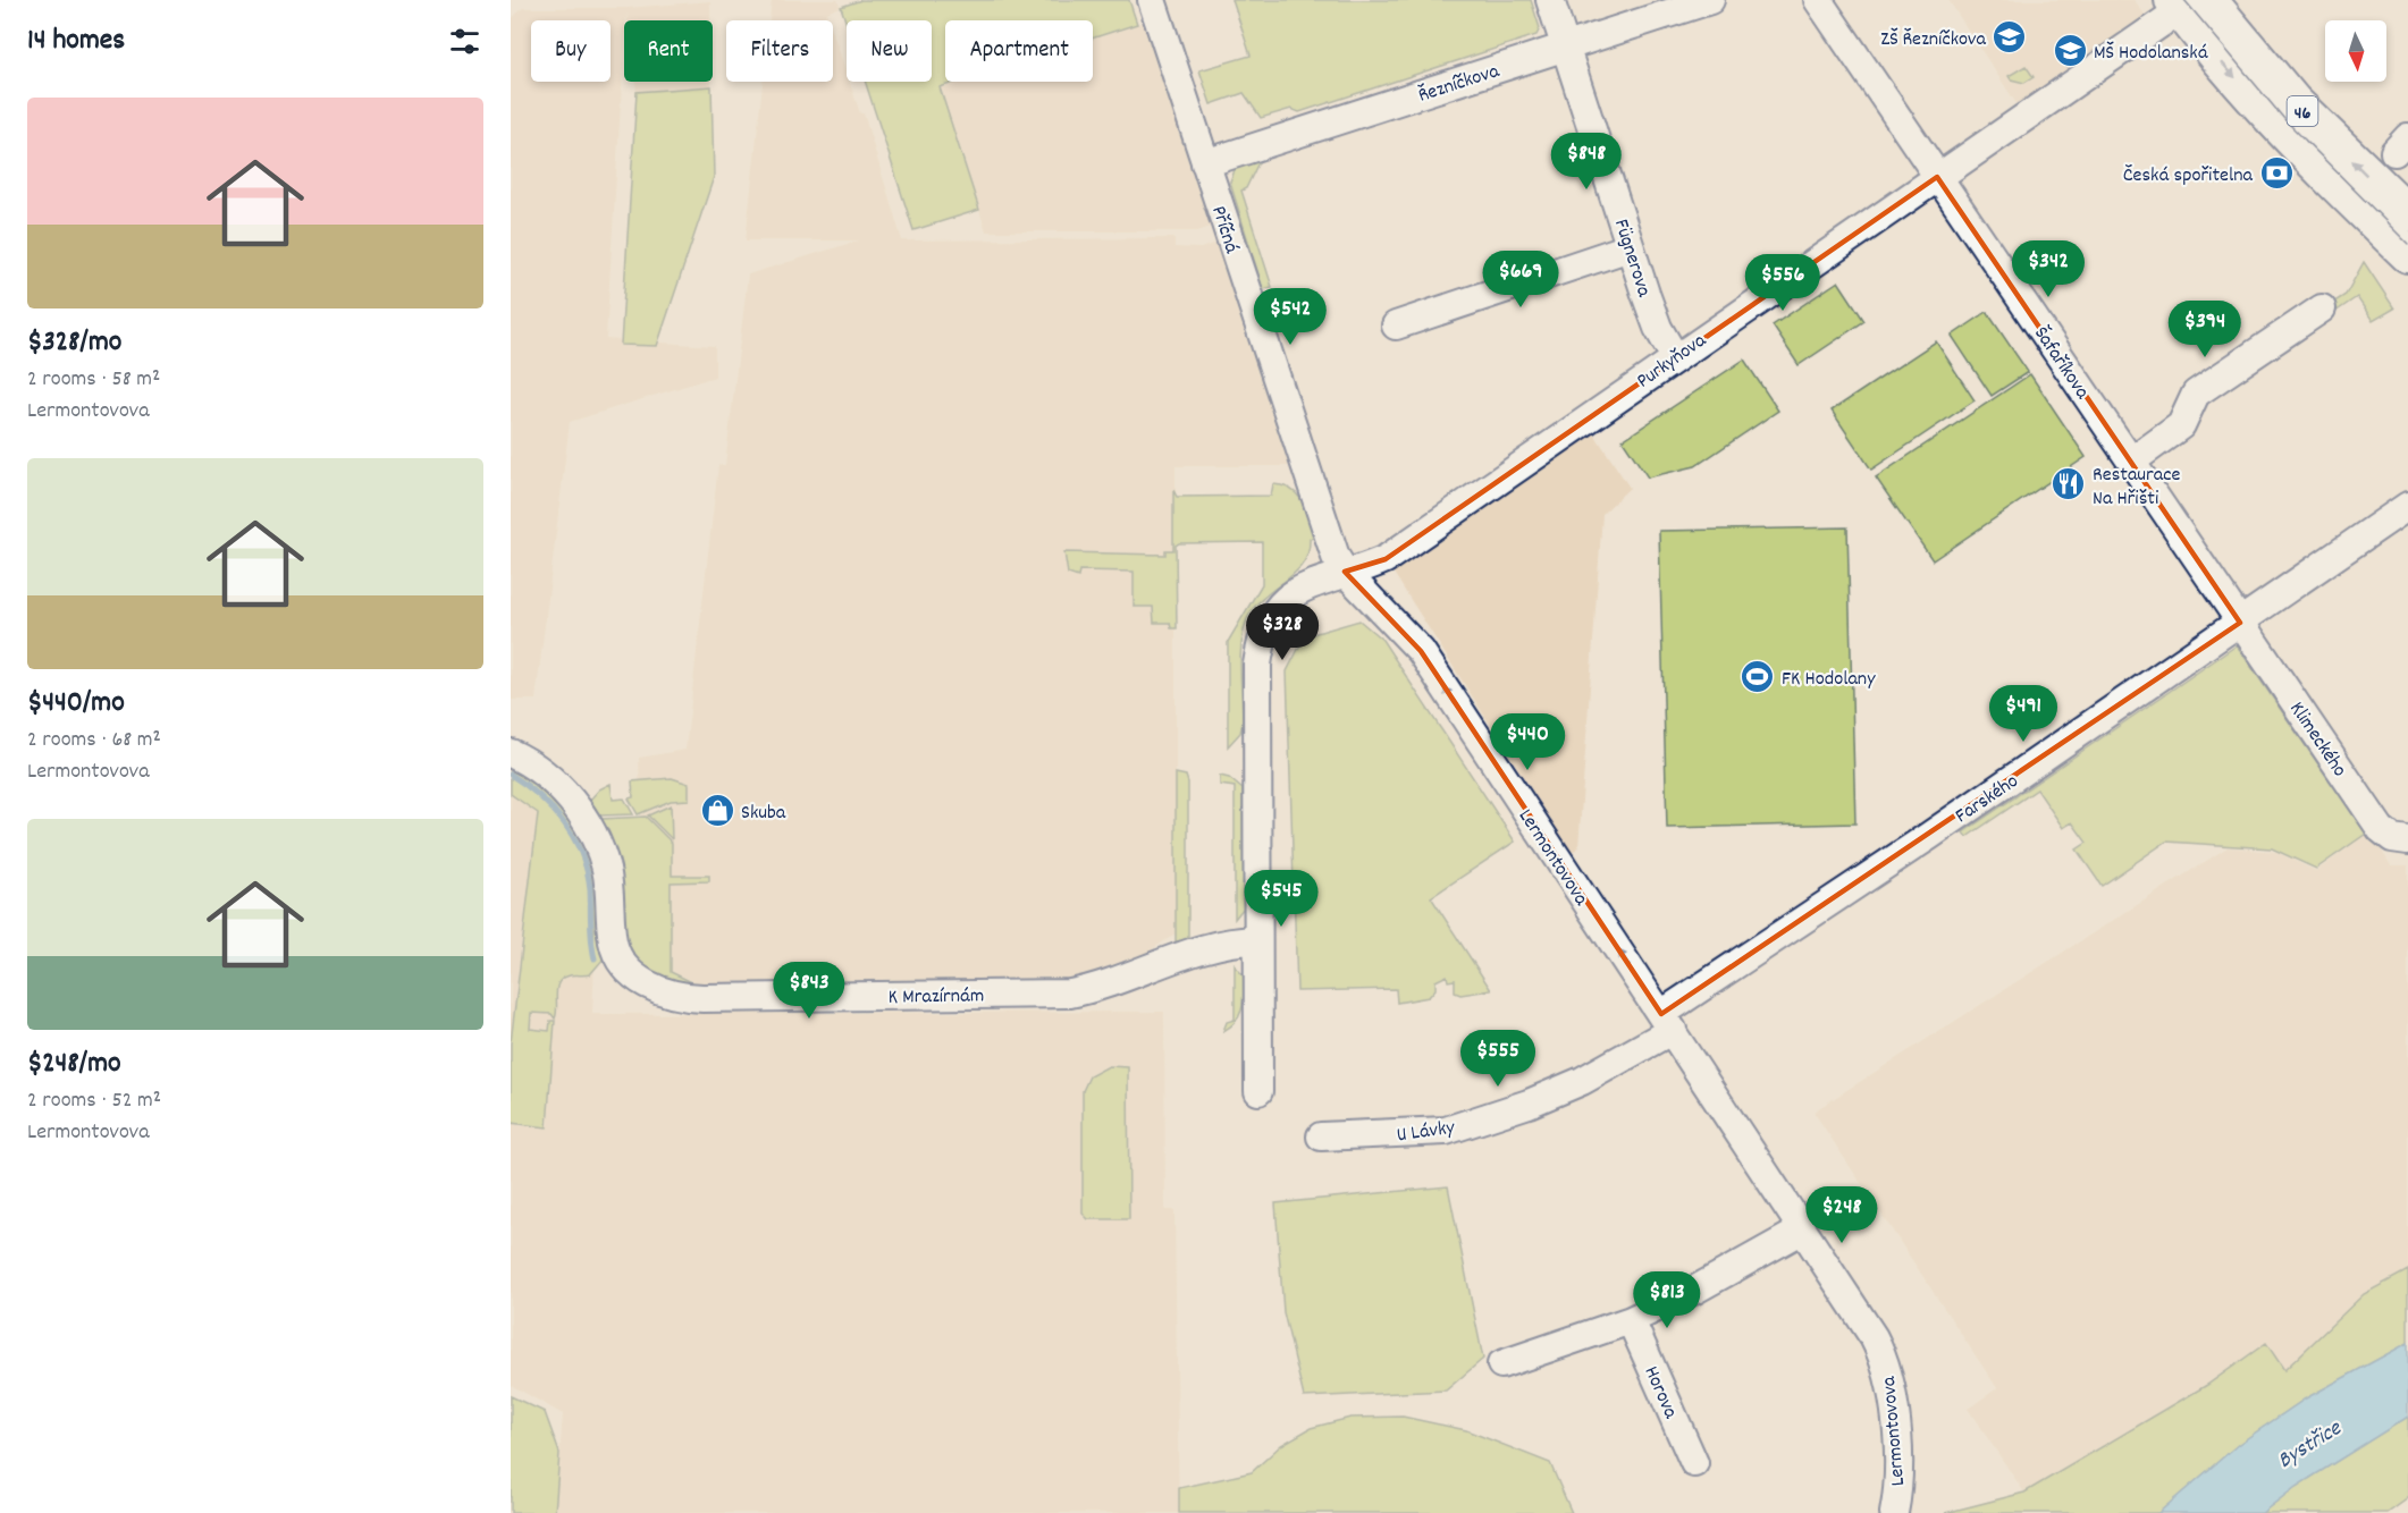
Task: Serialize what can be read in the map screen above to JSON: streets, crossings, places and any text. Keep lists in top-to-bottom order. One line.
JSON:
{"streets":{"main road":["46"],"street":["Řezníčkova","Příčná","Fügnerova","Purkyňova","Šafaříkova","Klimeckého","Farského","Lermontovova","K Mrazírnám","U Lávky","Horova"]},"crossings":[["Řezníčkova","Příčná"],["Řezníčkova","Fügnerova"],["46","Purkyňova"],["Příčná","Purkyňova"],["Příčná","Lermontovova"],["Fügnerova","Purkyňova"],["Purkyňova","Šafaříkova"],["Purkyňova","Lermontovova"],["Šafaříkova","Klimeckého"],["Šafaříkova","Farského"],["Klimeckého","Farského"],["Farského","Lermontovova"],["Farského","U Lávky"],["Lermontovova","U Lávky"]],"one_way":["Lermontovova"],"water":["Bystřice"],"places":{"school or university":["ZŠ Řezníčkova","MŠ Hodolanská"],"bank":["Česká spořitelna"],"restaurant":["Restaurace Na Hřišti"],"sports":["FK Hodolany"],"shop":["Skuba"]},"north":"bottom","page":{"heading":"14 homes","chip":["Buy","Rent","Filters","New","Apartment"],"list":[{"name":"$328/mo","note":"2 rooms · 58 m² · Lermontovova"},{"name":"$440/mo","note":"2 rooms · 68 m² · Lermontovova"},{"name":"$248/mo","note":"2 rooms · 52 m² · Lermontovova"}],"price":["$848","$342","$669","$556","$542","$394","$328","$491","$440","$545","$843","$555","$248","$813"]}}
